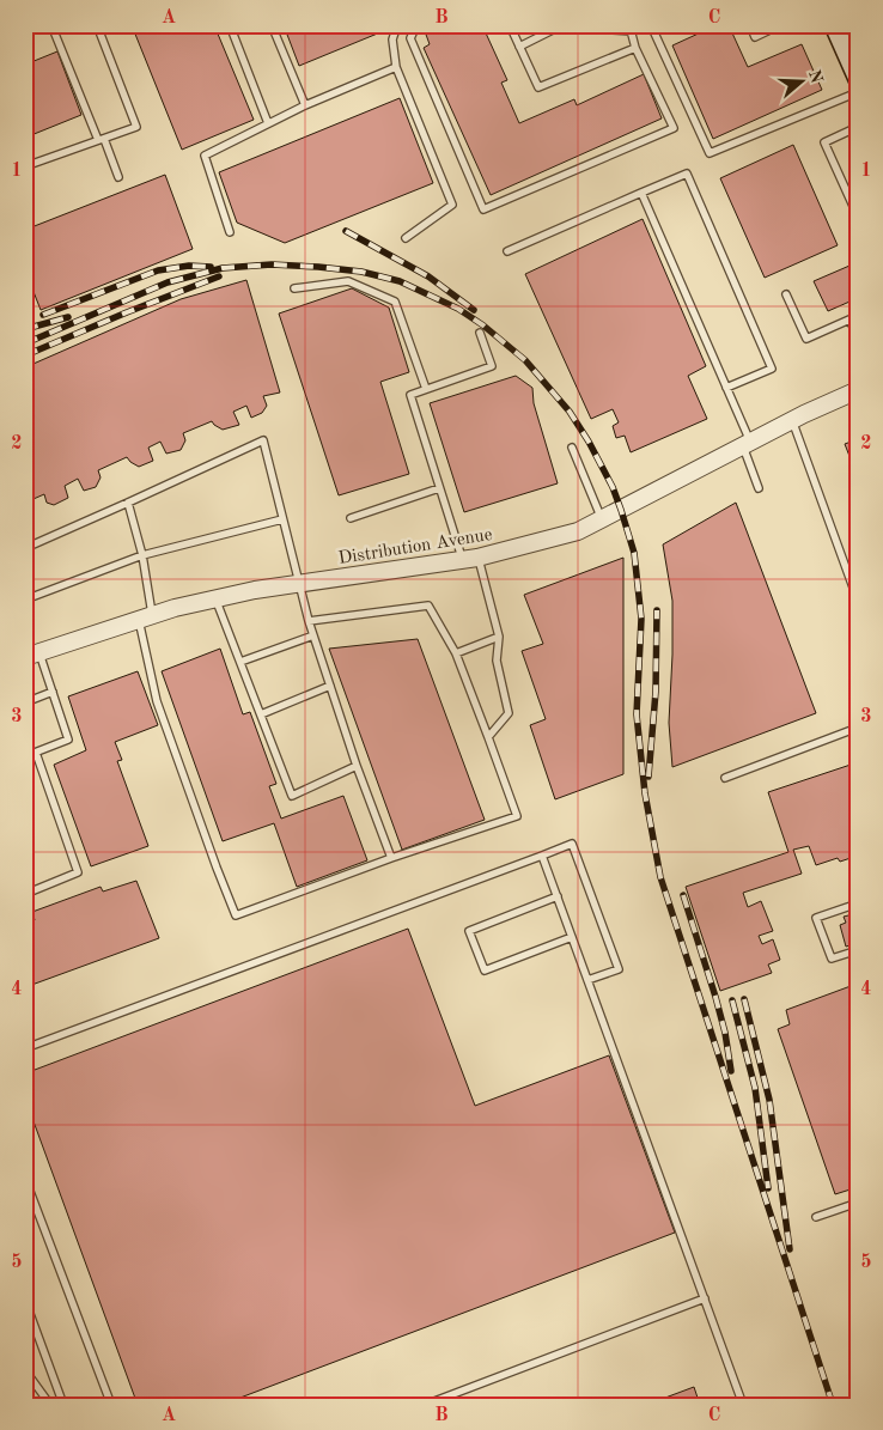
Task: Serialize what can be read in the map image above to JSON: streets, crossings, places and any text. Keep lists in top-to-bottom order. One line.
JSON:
{"streets":{"street":["Distribution Avenue"]},"north":"right","grid":{"columns":["A","B","C"],"rows":["1","2","3","4","5"]}}
